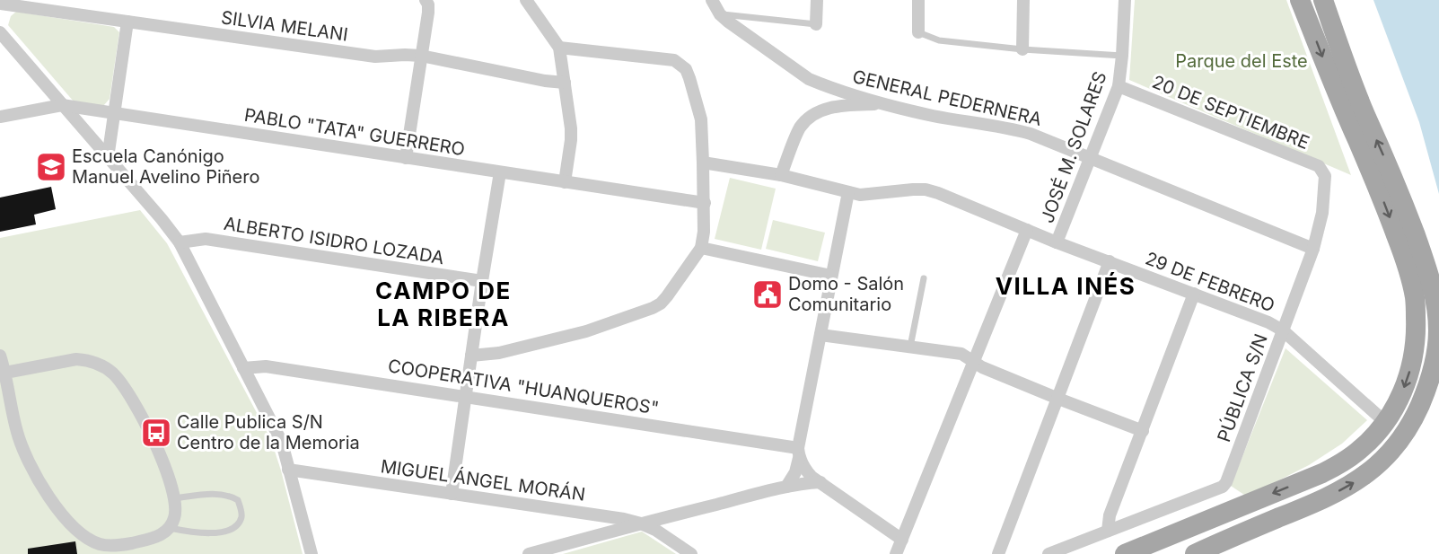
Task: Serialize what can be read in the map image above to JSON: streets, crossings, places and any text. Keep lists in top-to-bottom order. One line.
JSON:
{"streets":{"street":["SILVIA MELANI","GENERAL PEDERNERA","20 DE SEPTIEMBRE","PABLO \"TATA\" GUERRERO","JOSÉ M. SOLARES","ALBERTO ISIDRO LOZADA","29 DE FEBRERO","COOPERATIVA \"HUANQUEROS\"","PÚBLICA S/N","MIGUEL ÁNGEL MORÁN"]},"crossings":[["GENERAL PEDERNERA","JOSÉ M. SOLARES"],["GENERAL PEDERNERA","PÚBLICA S/N"],["20 DE SEPTIEMBRE","JOSÉ M. SOLARES"],["20 DE SEPTIEMBRE","PÚBLICA S/N"],["JOSÉ M. SOLARES","29 DE FEBRERO"],["29 DE FEBRERO","PÚBLICA S/N"]],"districts":["VILLA INÉS","CAMPO DE LA RIBERA"],"parks":["Parque del Este"],"places":{"school or university":["Escuela Canónigo Manuel Avelino Piñero"],"public building":["Domo - Salón Comunitario"],"bus stop":["Calle Publica S/N Centro de la Memoria"]}}
